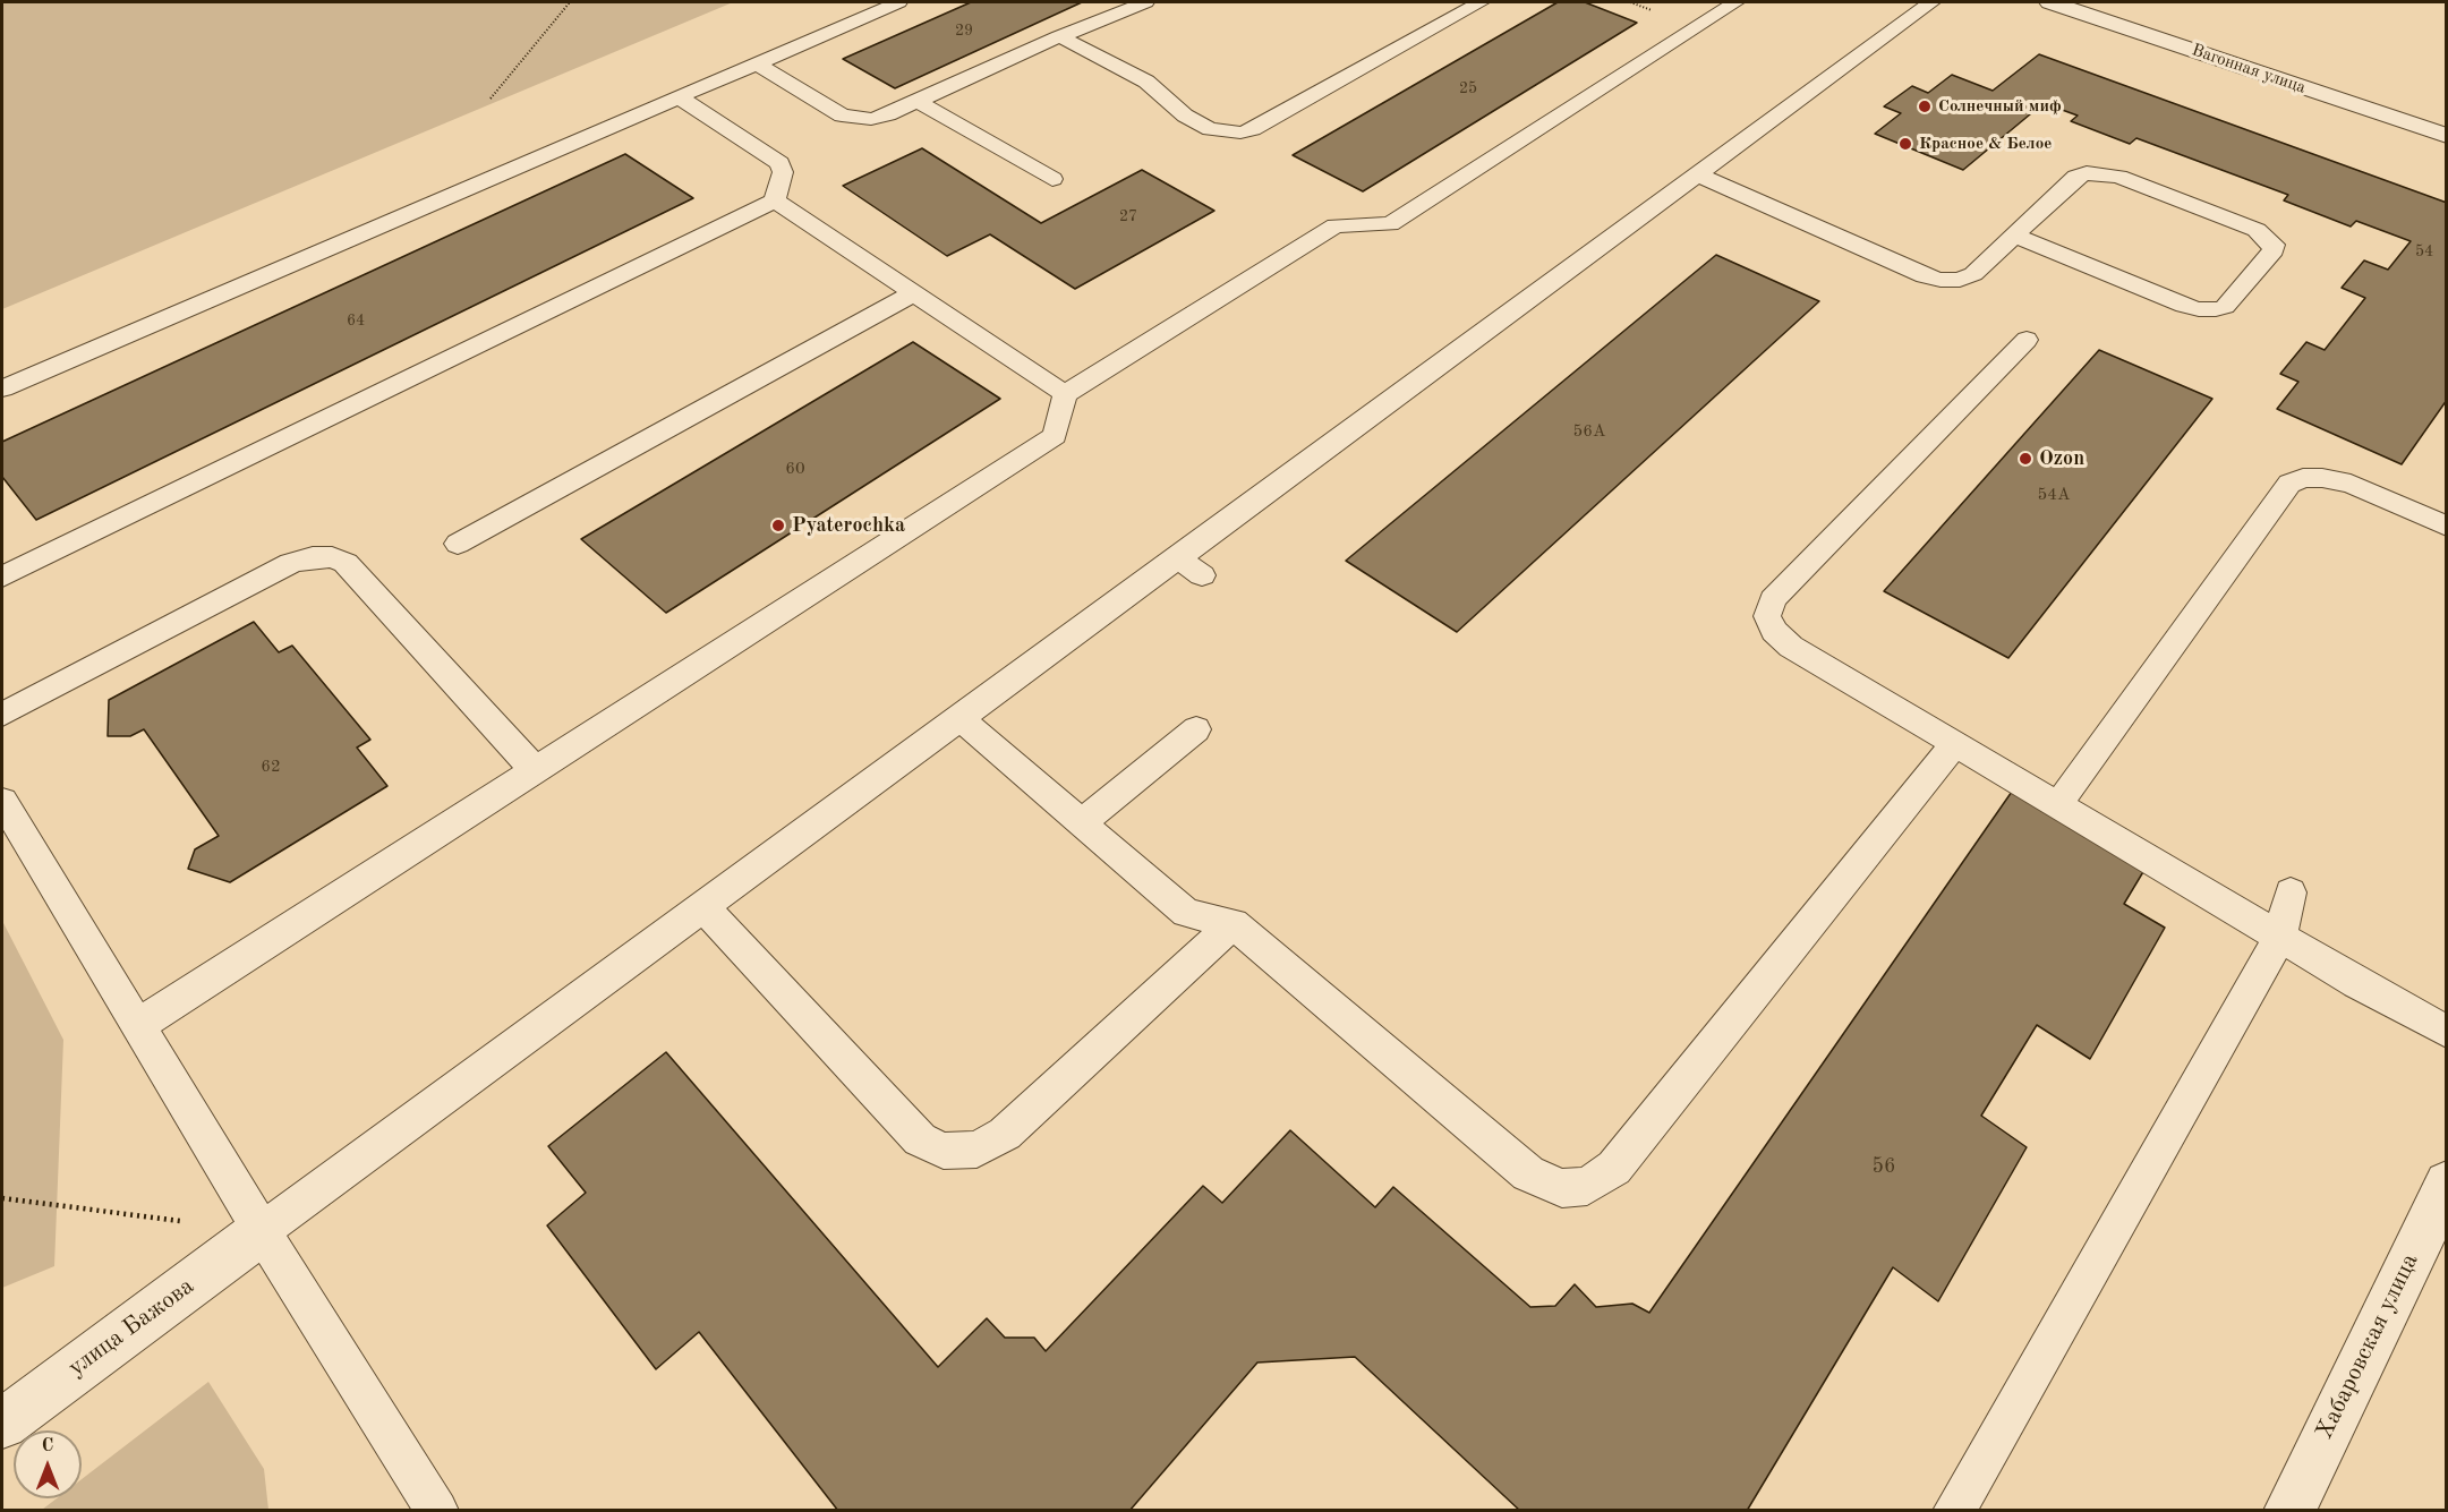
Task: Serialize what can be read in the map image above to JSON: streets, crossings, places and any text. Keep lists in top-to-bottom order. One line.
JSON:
{"streets":{"street":["Вагонная улица","улица Бажова","Хабаровская улица"]},"places":["Солнечный миф","Красное & Белое","Ozon","Pyaterochka"],"house_numbers":["29","25","27","54","64","56А","60","54А","62","56"],"north":"top"}
